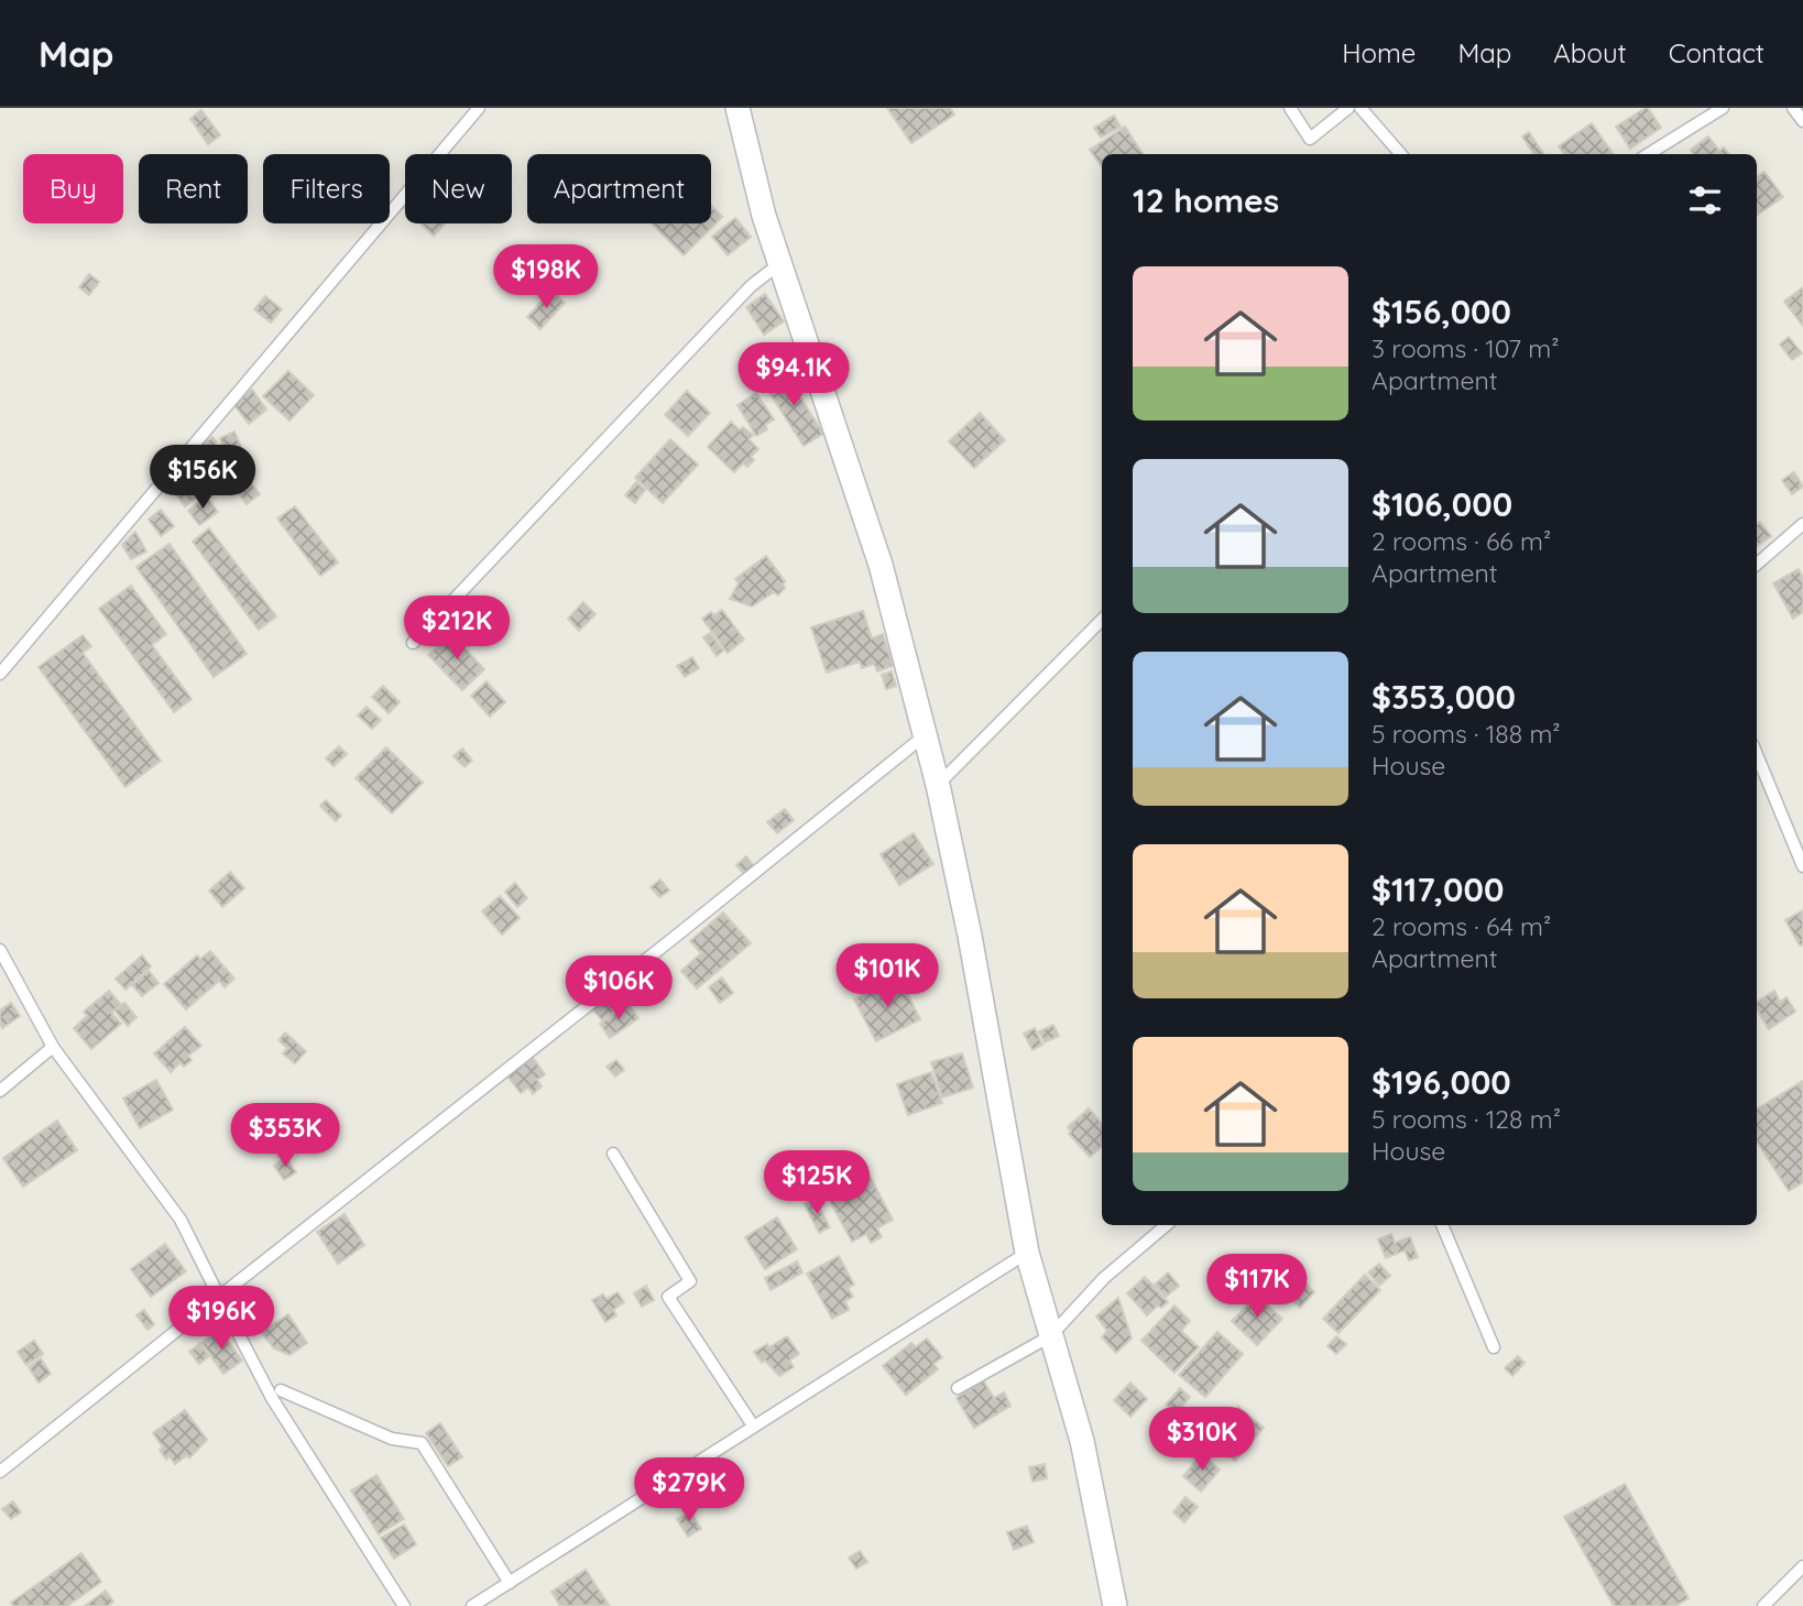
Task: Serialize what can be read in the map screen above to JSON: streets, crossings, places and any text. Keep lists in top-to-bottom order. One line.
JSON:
{"page":{"header":"Map","nav":["Home","Map","About","Contact"],"chip":["Buy","Rent","Filters","New","Apartment"],"heading":"12 homes","price":["$198K","$94.1K","$156K","$212K","$101K","$106K","$353K","$125K","$117K","$196K","$310K","$279K"],"list":[{"name":"$156,000","note":"3 rooms · 107 m² · Apartment"},{"name":"$106,000","note":"2 rooms · 66 m² · Apartment"},{"name":"$353,000","note":"5 rooms · 188 m² · House"},{"name":"$117,000","note":"2 rooms · 64 m² · Apartment"},{"name":"$196,000","note":"5 rooms · 128 m² · House"}]}}
